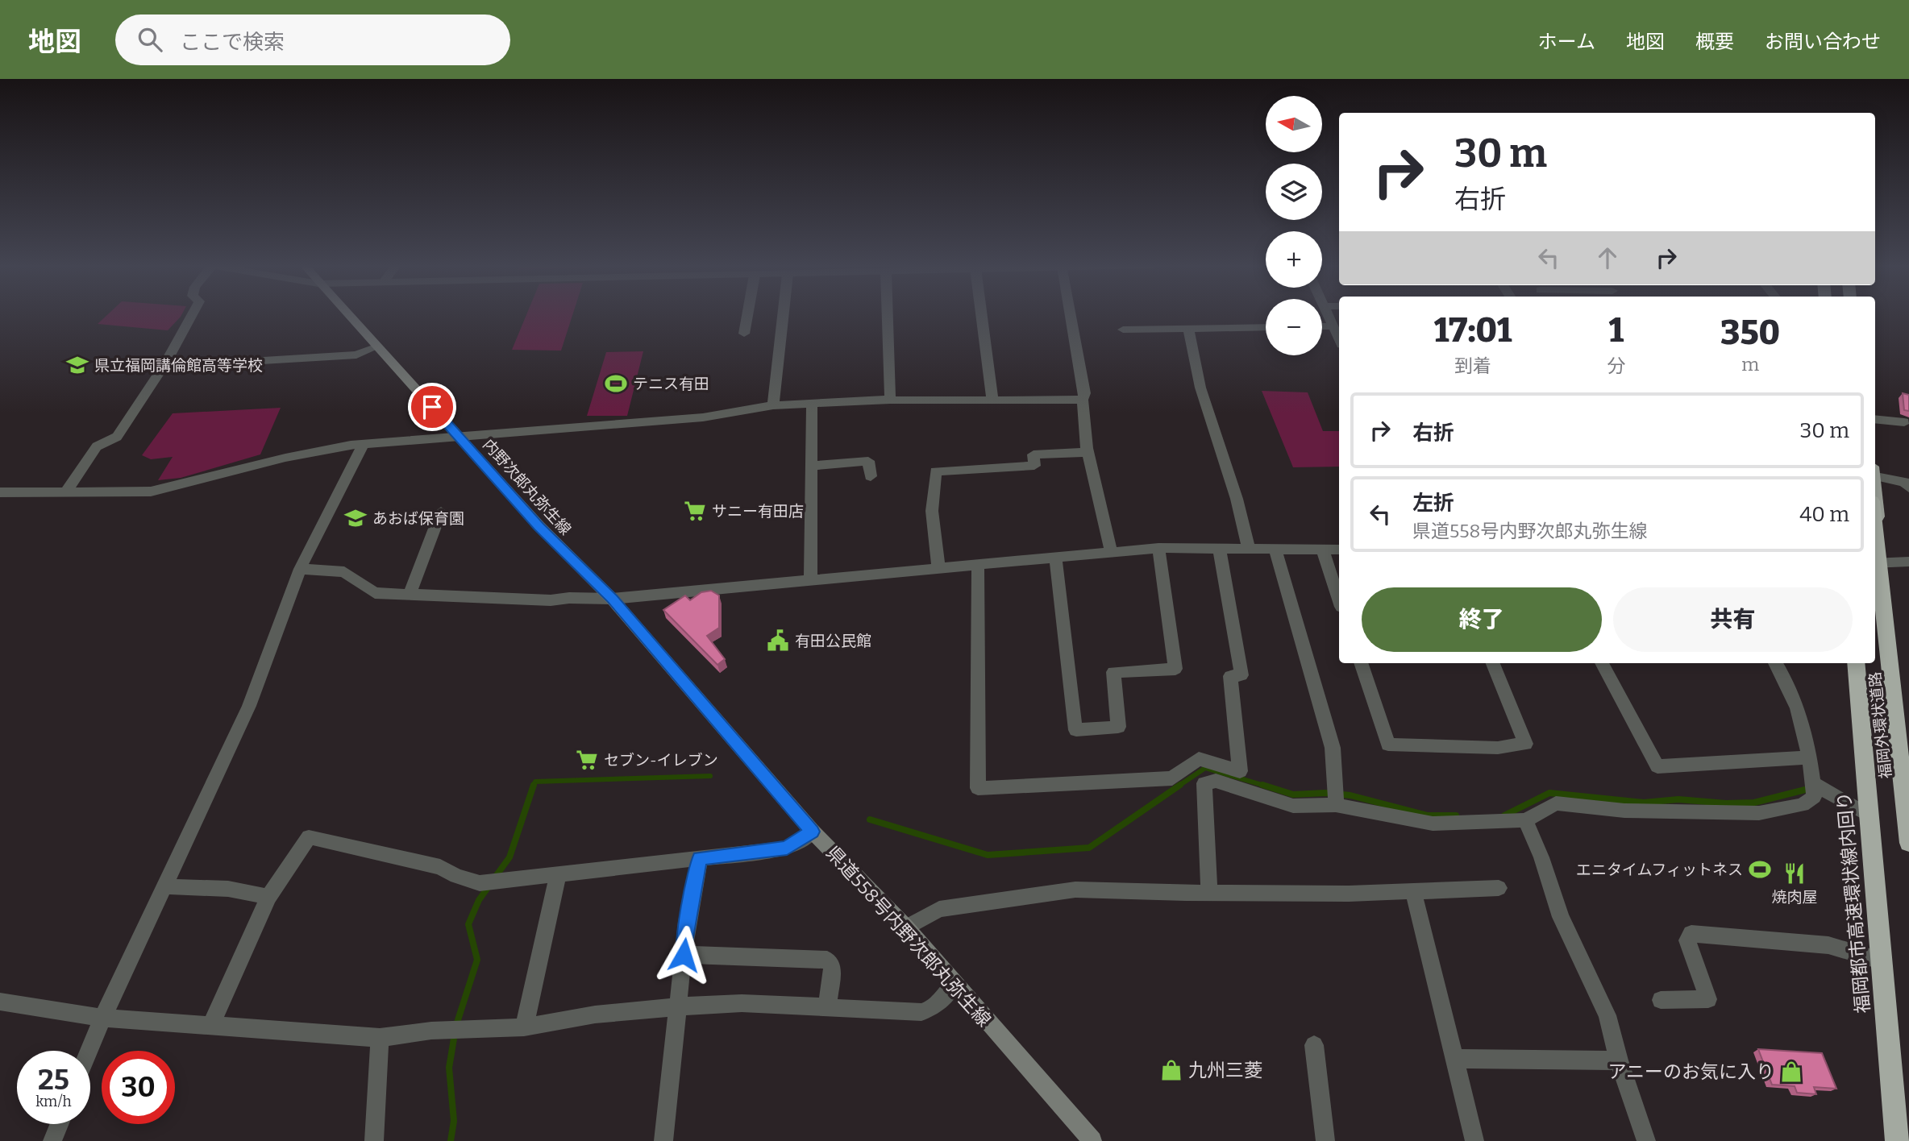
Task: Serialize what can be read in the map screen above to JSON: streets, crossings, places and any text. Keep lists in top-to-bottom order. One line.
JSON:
{"streets":{"highway":["福岡外環状道路","福岡都市高速環状線内回り"],"main road":["内野次郎丸弥生線","県道558号内野次郎丸弥生線"]},"crossings":[["内野次郎丸弥生線","県道558号内野次郎丸弥生線"]],"places":{"school or university":["県立福岡講倫館高等学校","あおば保育園"],"sports":["テニス有田","エニタイムフィットネス"],"supermarket":["サニー有田店","セブン-イレブン"],"public building":["有田公民館"],"restaurant":["焼肉屋"],"shop":["九州三菱","アニーのお気に入り"]},"north":"left","page":{"header":"地図","search":"ここで検索","nav":["ホーム","地図","概要","お問い合わせ"],"map_buttons":["+","−"],"turn":["30 m","右折"],"eta":["17:01","到着","1","分","350","m"],"list":[{"name":"右折","value":"30 m"},{"name":"左折","note":"県道558号内野次郎丸弥生線","value":"40 m"}],"buttons":["終了","共有"],"speed":"25 km/h","limit":"30"}}
